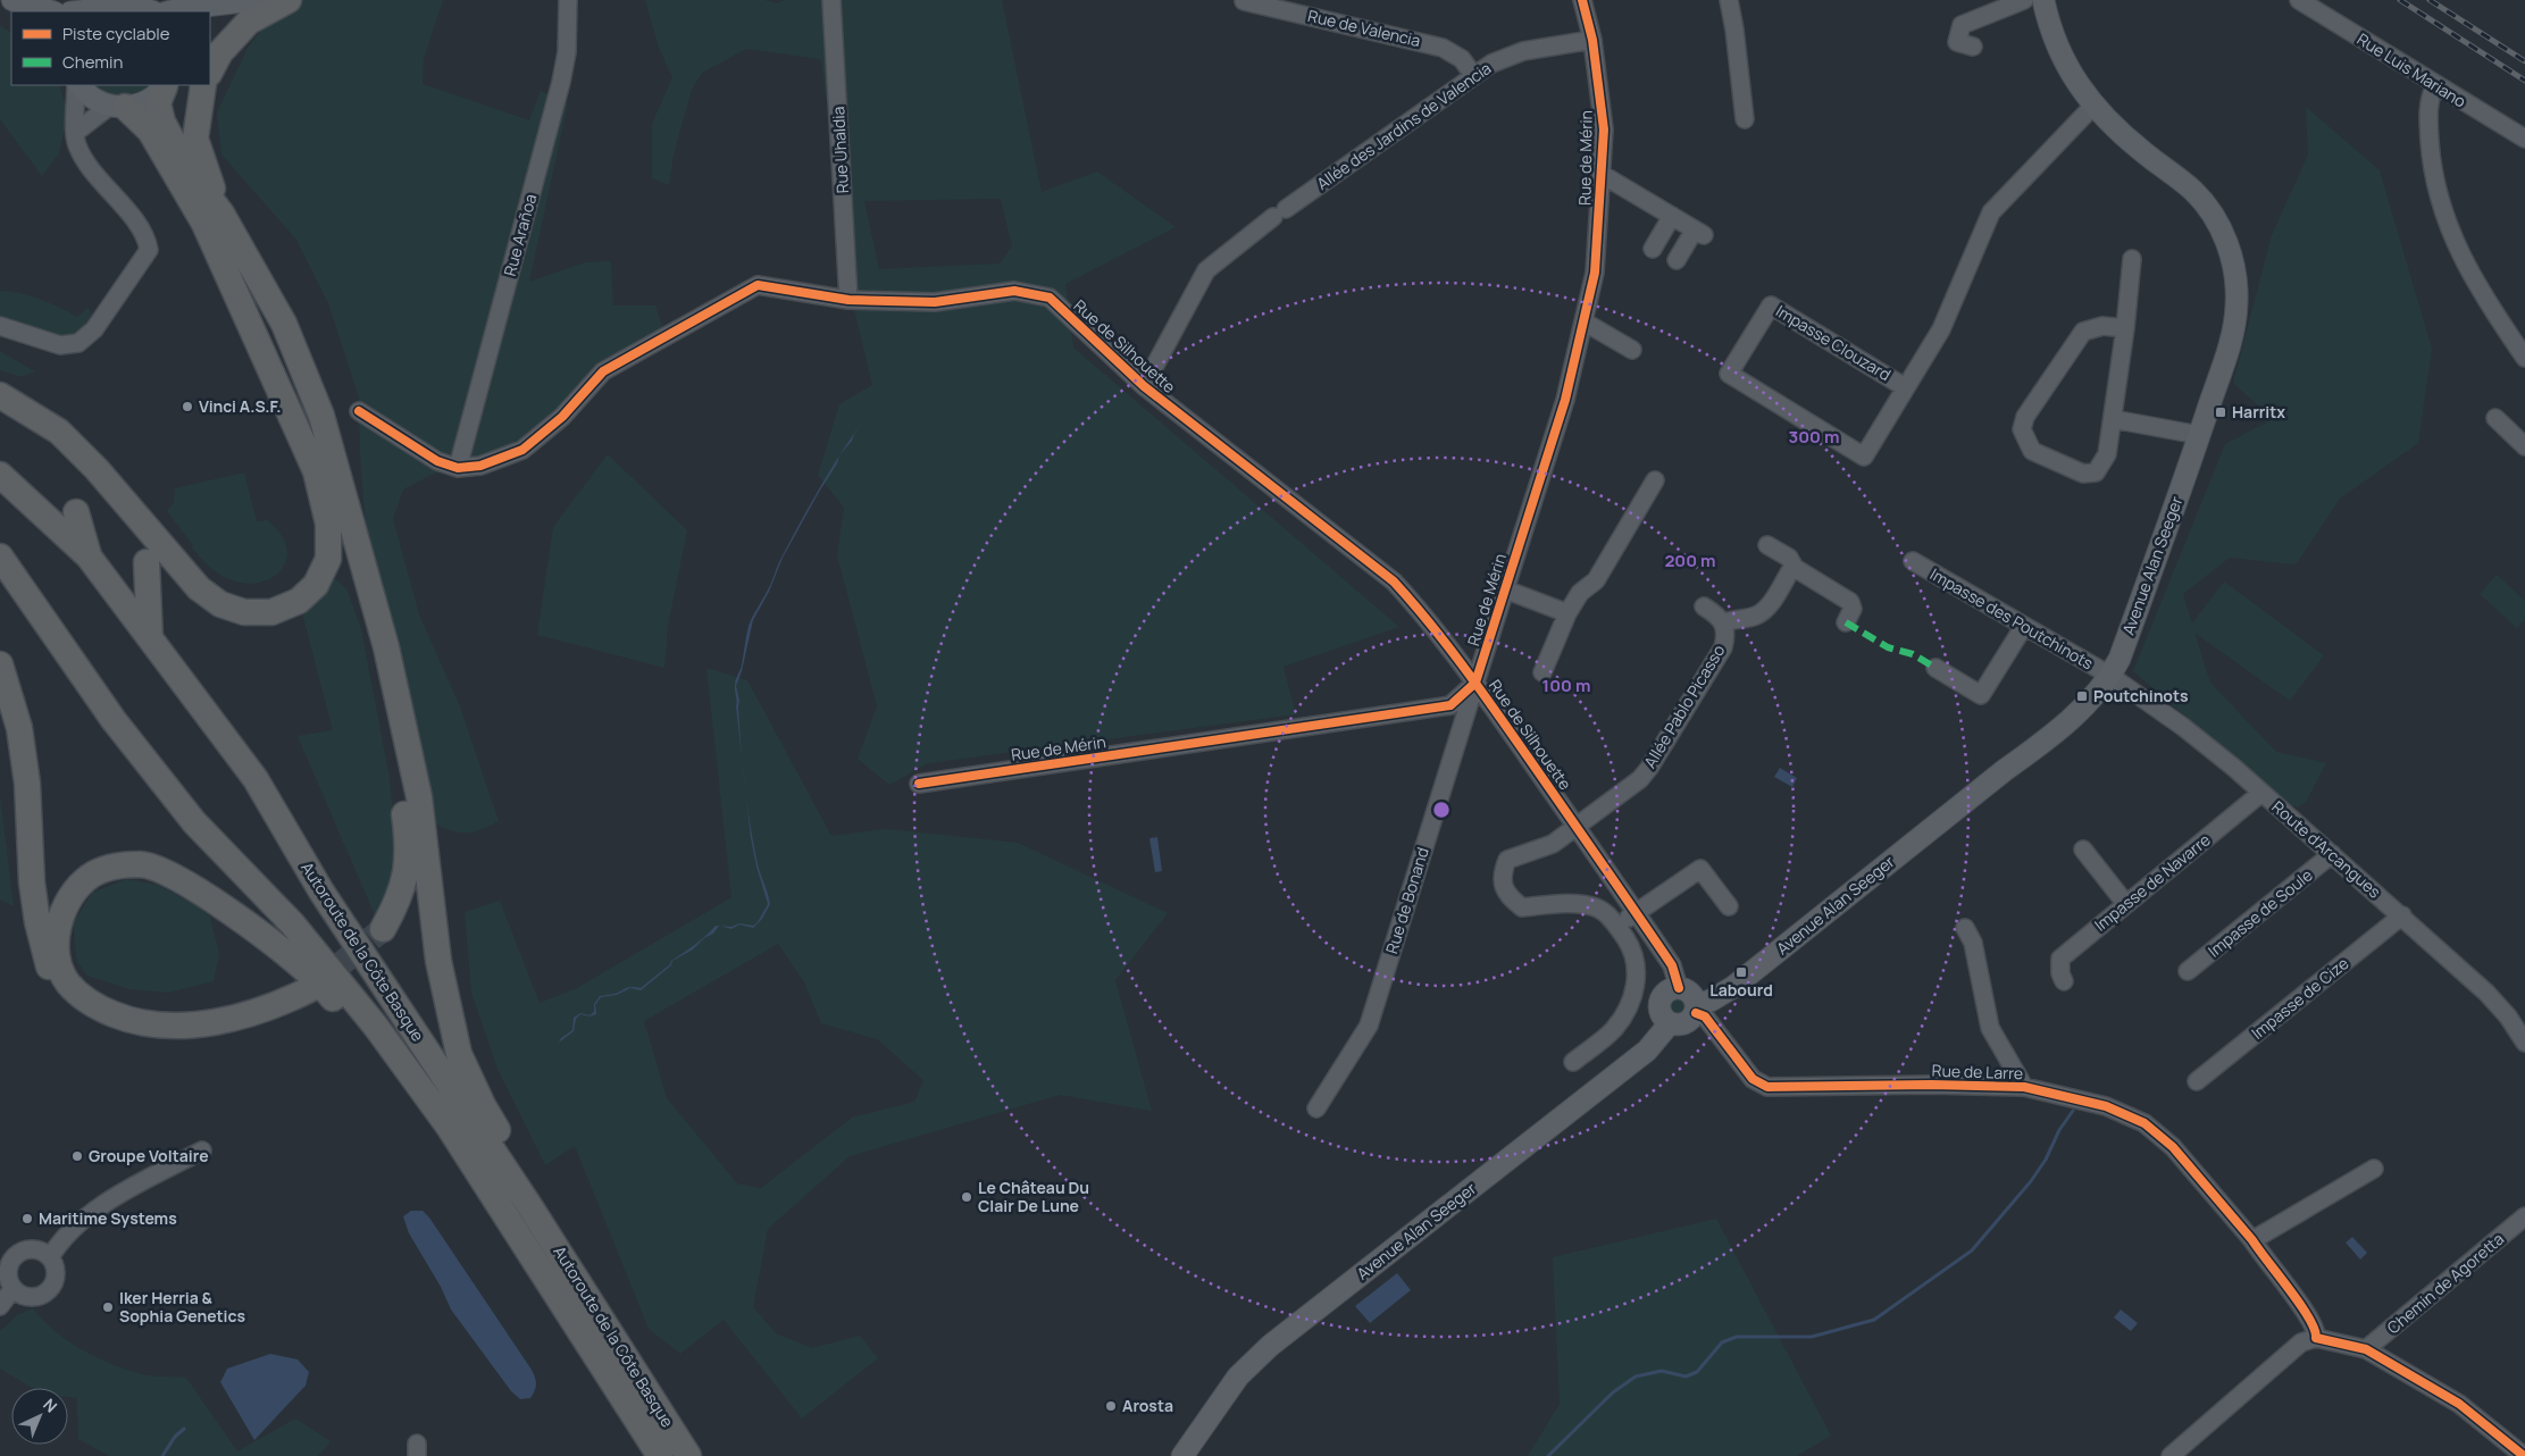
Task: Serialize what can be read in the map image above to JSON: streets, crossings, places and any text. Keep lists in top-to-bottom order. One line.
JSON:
{"streets":{"highway":["Autoroute de la Côte Basque"],"main road":["Avenue Alan Seeger"],"street":["Rue de Valencia","Rue Luis Mariano","Allée des Jardins de Valencia","Rue Uhaldia","Rue de Mérin","Rue Arañoa","Impasse Clouzard","Rue de Silhouette","Impasse des Poutchinots","Allée Pablo Picasso","Route d'Arcangues","Impasse de Navarre","Rue de Bonand","Impasse de Soule","Impasse de Cize","Rue de Larre","Chemin de Agoretta"]},"crossings":[["Rue de Valencia","Allée des Jardins de Valencia"],["Allée des Jardins de Valencia","Rue de Mérin"],["Allée des Jardins de Valencia","Rue de Silhouette"],["Rue Uhaldia","Rue de Silhouette"],["Rue de Mérin","Rue de Silhouette"],["Rue de Mérin","Rue de Bonand"],["Rue Arañoa","Rue de Silhouette"],["Impasse Clouzard","Avenue Alan Seeger"],["Rue de Silhouette","Avenue Alan Seeger"],["Rue de Silhouette","Allée Pablo Picasso"],["Rue de Silhouette","Rue de Bonand"],["Rue de Silhouette","Rue de Larre"],["Avenue Alan Seeger","Impasse des Poutchinots"],["Avenue Alan Seeger","Route d'Arcangues"],["Avenue Alan Seeger","Rue de Larre"],["Impasse des Poutchinots","Route d'Arcangues"],["Route d'Arcangues","Impasse de Navarre"],["Route d'Arcangues","Impasse de Soule"],["Route d'Arcangues","Impasse de Cize"]],"places":{"other":["Vinci A.S.F.","Groupe Voltaire","Le Château Du Clair De Lune","Maritime Systems","Iker Herria & Sophia Genetics","Arosta"],"transit":["Harritx","Poutchinots","Labourd"]},"legend":["Piste cyclable","Chemin"],"north":"top right","rings":["300 m","200 m","100 m"]}
